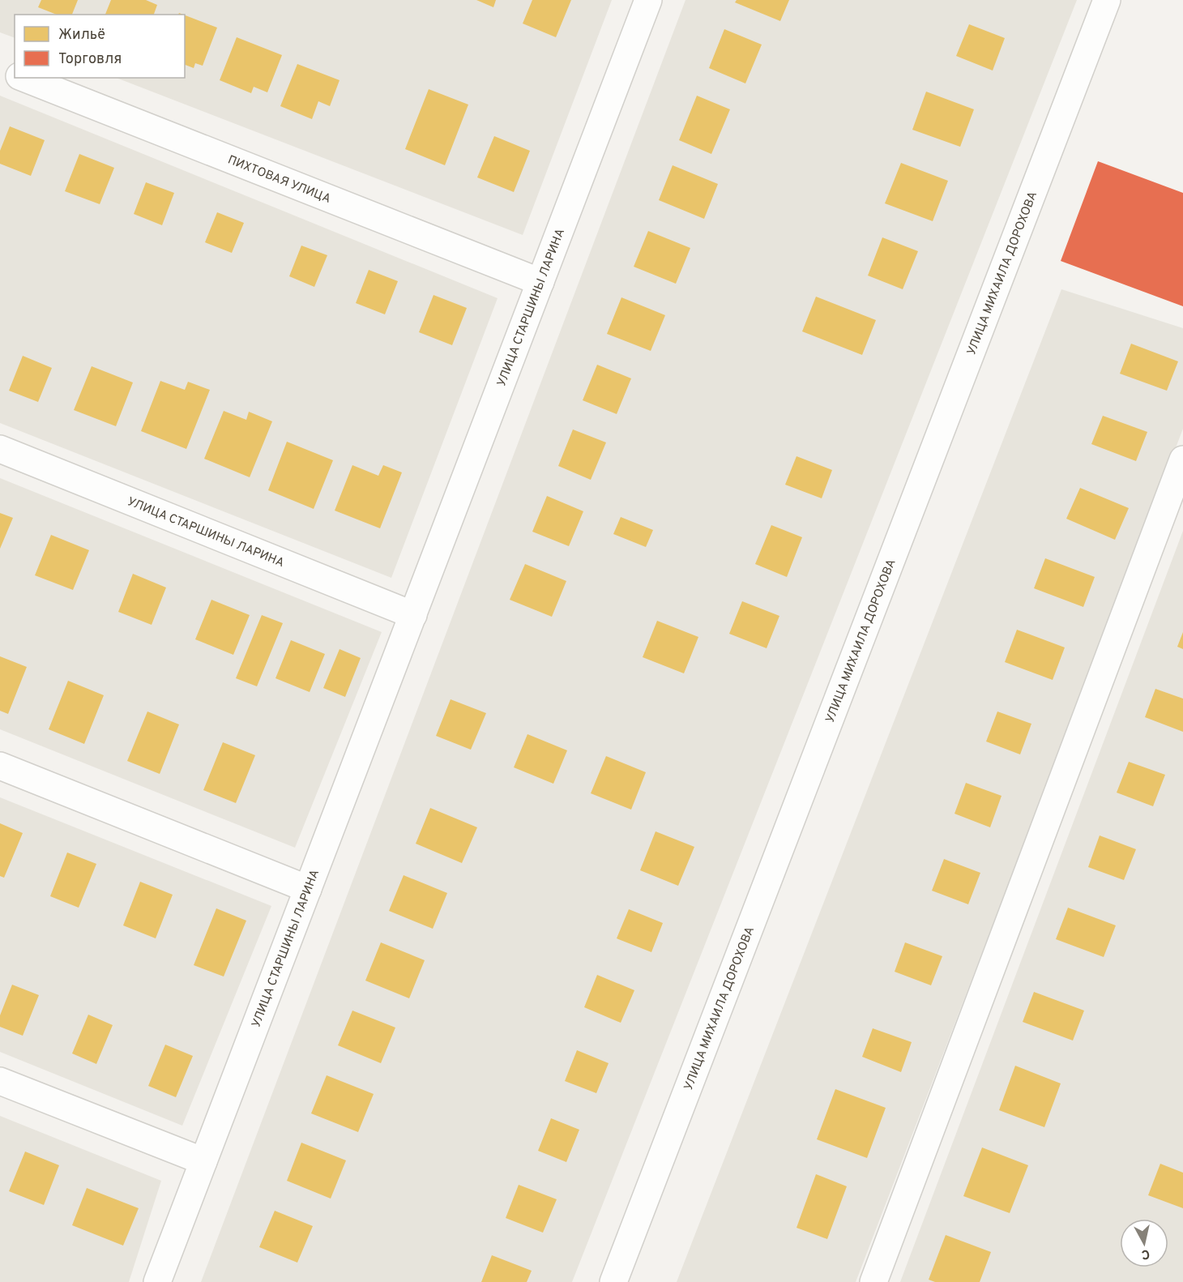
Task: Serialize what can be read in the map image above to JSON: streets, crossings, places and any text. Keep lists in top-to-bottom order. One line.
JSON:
{"streets":{"street":["ПИХТОВАЯ УЛИЦА","УЛИЦА МИХАИЛА ДОРОХОВА","УЛИЦА СТАРШИНЫ ЛАРИНА"]},"crossings":[["ПИХТОВАЯ УЛИЦА","УЛИЦА СТАРШИНЫ ЛАРИНА"]],"legend":["Жильё","Торговля"],"north":"bottom"}
